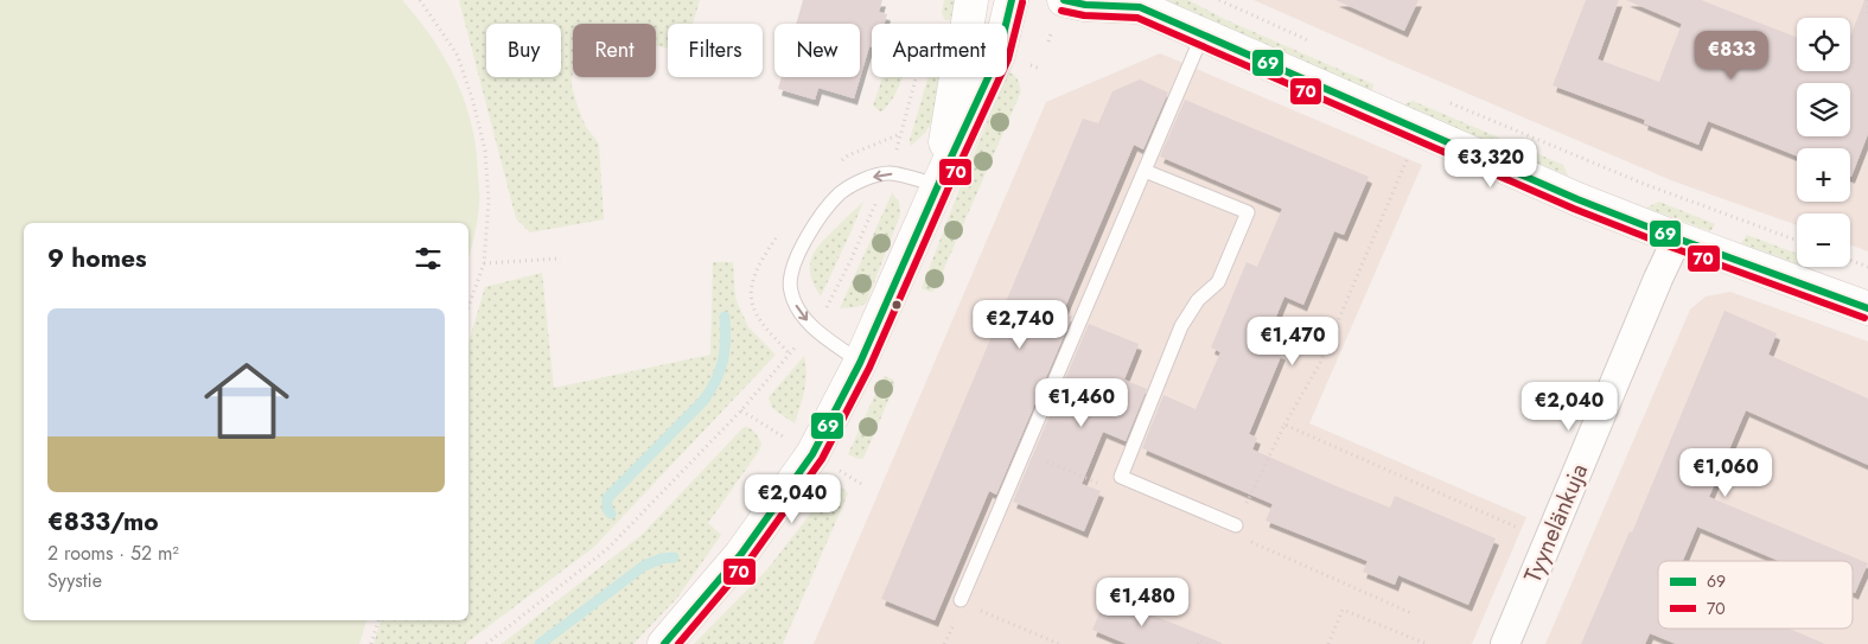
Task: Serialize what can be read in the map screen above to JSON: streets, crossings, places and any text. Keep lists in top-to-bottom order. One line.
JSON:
{"streets":{"street":["Tyynelänkuja"]},"lines":["transit line 69","transit line 70"],"legend":["69","70"],"page":{"map_buttons":["+","−"],"chip":["Buy","Rent","Filters","New","Apartment"],"price":["€833","€3,320","€2,740","€1,470","€1,460","€2,040","€1,060","€2,040","€1,480"],"heading":"9 homes","list":[{"name":"€833/mo","note":"2 rooms · 52 m² · Syystie"}]}}
